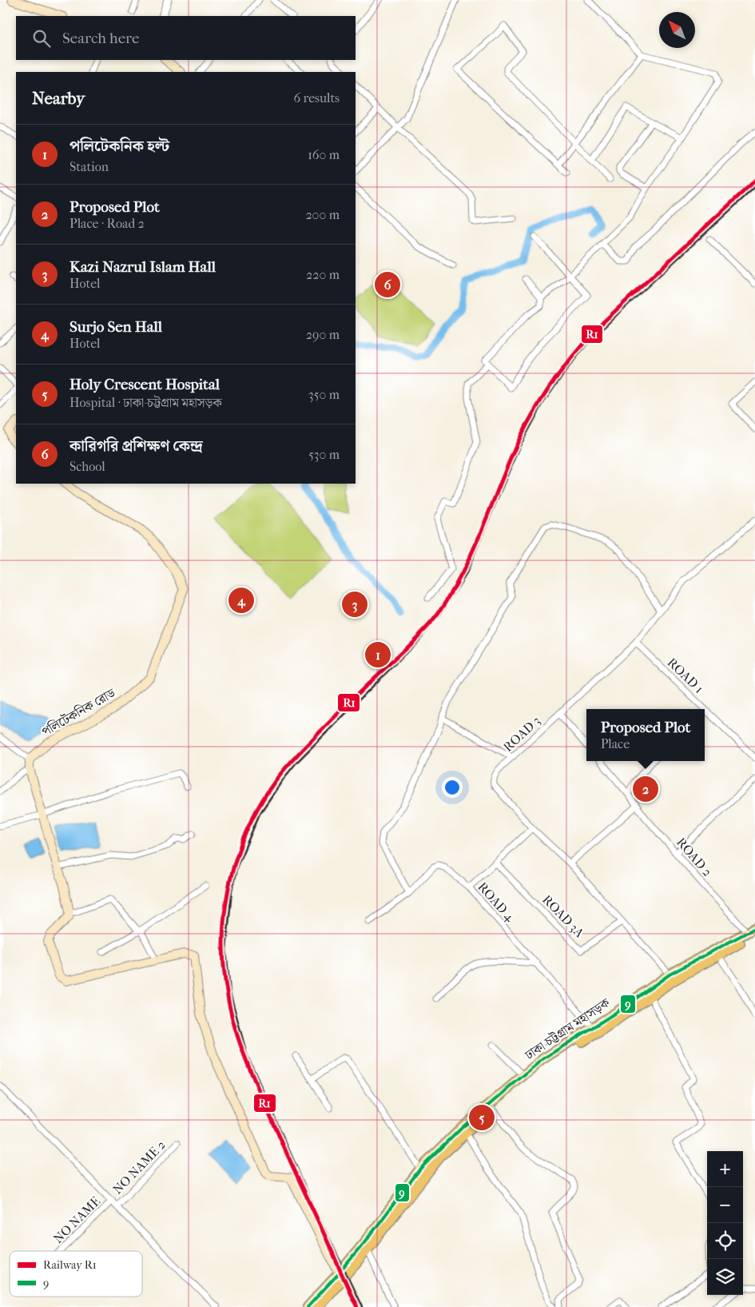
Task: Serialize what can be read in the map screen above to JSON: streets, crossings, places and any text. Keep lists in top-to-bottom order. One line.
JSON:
{"streets":{"highway":["ঢাকা-চট্টগ্রাম মহাসড়ক"],"main road":["পলিটেকনিক রোড"],"street":["ROAD 1","ROAD 3","ROAD 2","ROAD 4","ROAD 3A","NO NAME 2","NO NAME"]},"crossings":[["ROAD 1","ROAD 3"],["ROAD 3","ROAD 3A"],["ROAD 3","ঢাকা-চট্টগ্রাম মহাসড়ক"],["ROAD 2","ঢাকা-চট্টগ্রাম মহাসড়ক"],["ROAD 4","ঢাকা-চট্টগ্রাম মহাসড়ক"]],"lines":["rail line R1","transit line 9"],"legend":["Railway R1","9"],"north":"top left","page":{"search":"Search here","heading":["Nearby","6 results"],"list":[{"mark":"1","name":"পলিটেকনিক হল্ট","note":"Station","value":"160 m"},{"mark":"2","name":"Proposed Plot","note":"Place · Road 2","value":"200 m"},{"mark":"3","name":"Kazi Nazrul Islam Hall","note":"Hotel","value":"220 m"},{"mark":"4","name":"Surjo Sen Hall","note":"Hotel","value":"290 m"},{"mark":"5","name":"Holy Crescent Hospital","note":"Hospital · ঢাকা-চট্টগ্রাম মহাসড়ক","value":"350 m"},{"mark":"6","name":"কারিগরি প্রশিক্ষণ কেন্দ্র","note":"School","value":"530 m"}],"pins":["6","4","3","1","2","5"],"popup":["Proposed Plot","Place"],"map_buttons":["+","−"]}}
